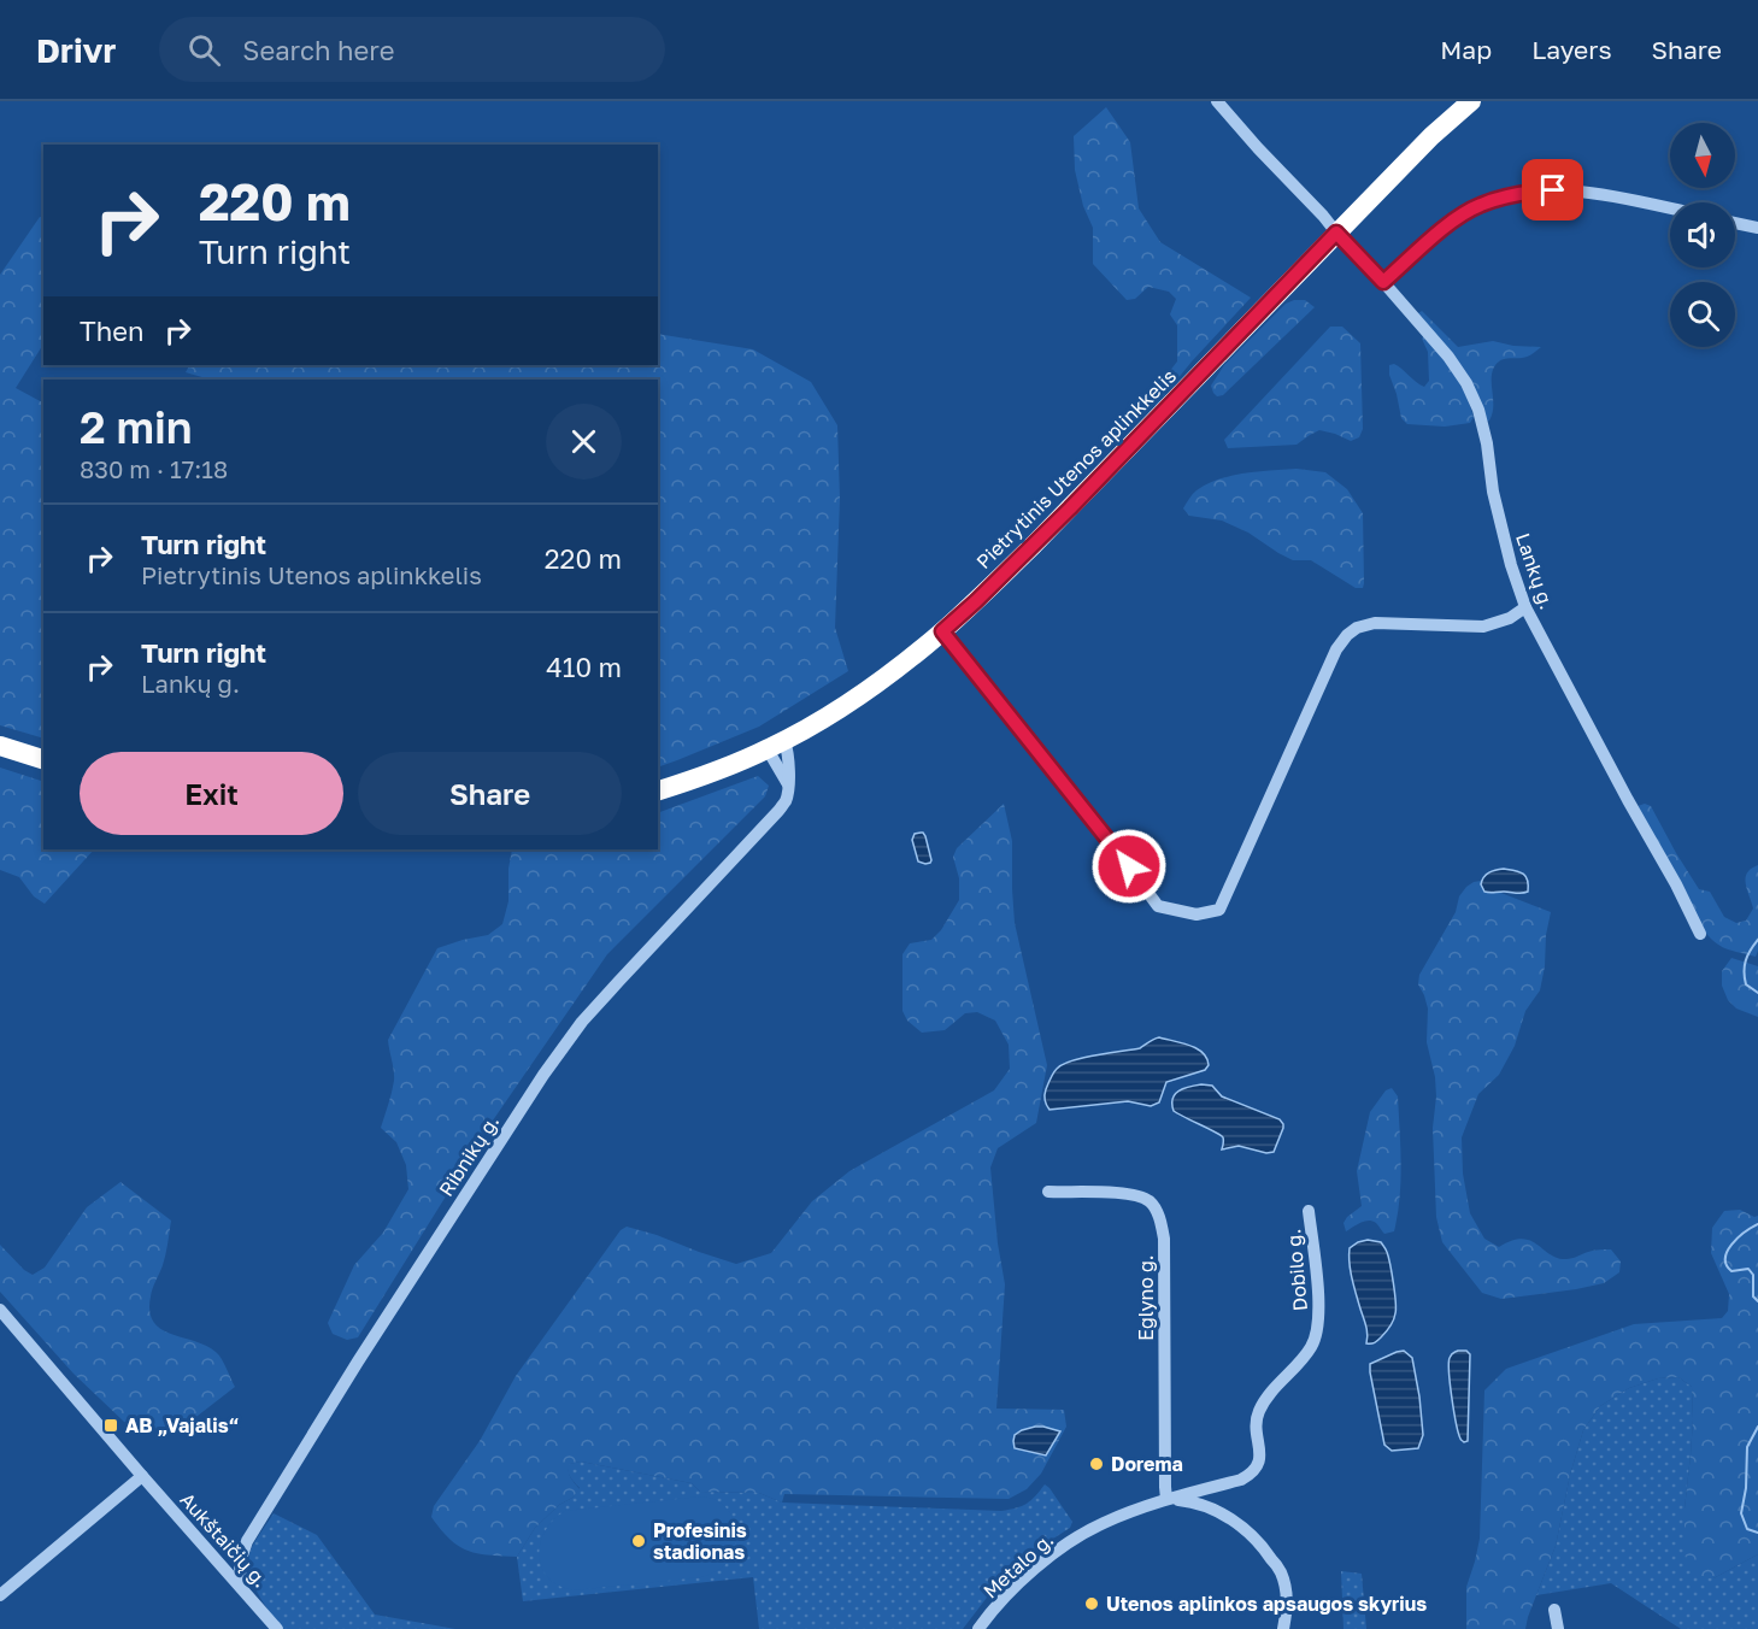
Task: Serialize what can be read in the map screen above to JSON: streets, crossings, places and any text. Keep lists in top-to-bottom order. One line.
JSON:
{"streets":{"highway":["Pietrytinis Utenos aplinkkelis"],"street":["Lankų g.","Ribnikų g.","Dobilo g.","Eglyno g.","Aukštaičių g.","Metalo g."]},"crossings":[["Pietrytinis Utenos aplinkkelis","Lankų g."],["Ribnikų g.","Aukštaičių g."],["Dobilo g.","Eglyno g."],["Dobilo g.","Metalo g."],["Eglyno g.","Metalo g."]],"places":{"transit":["AB „Vajalis“"],"other":["Dorema","Profesinis stadionas","Utenos aplinkos apsaugos skyrius"]},"north":"bottom","page":{"header":"Drivr","search":"Search here","nav":["Map","Layers","Share"],"turn":["220 m","Turn right"],"then":"Then","heading":["2 min","830 m · 17:18"],"list":[{"name":"Turn right","note":"Pietrytinis Utenos aplinkkelis","value":"220 m"},{"name":"Turn right","note":"Lankų g.","value":"410 m"}],"buttons":["Exit","Share"]}}
